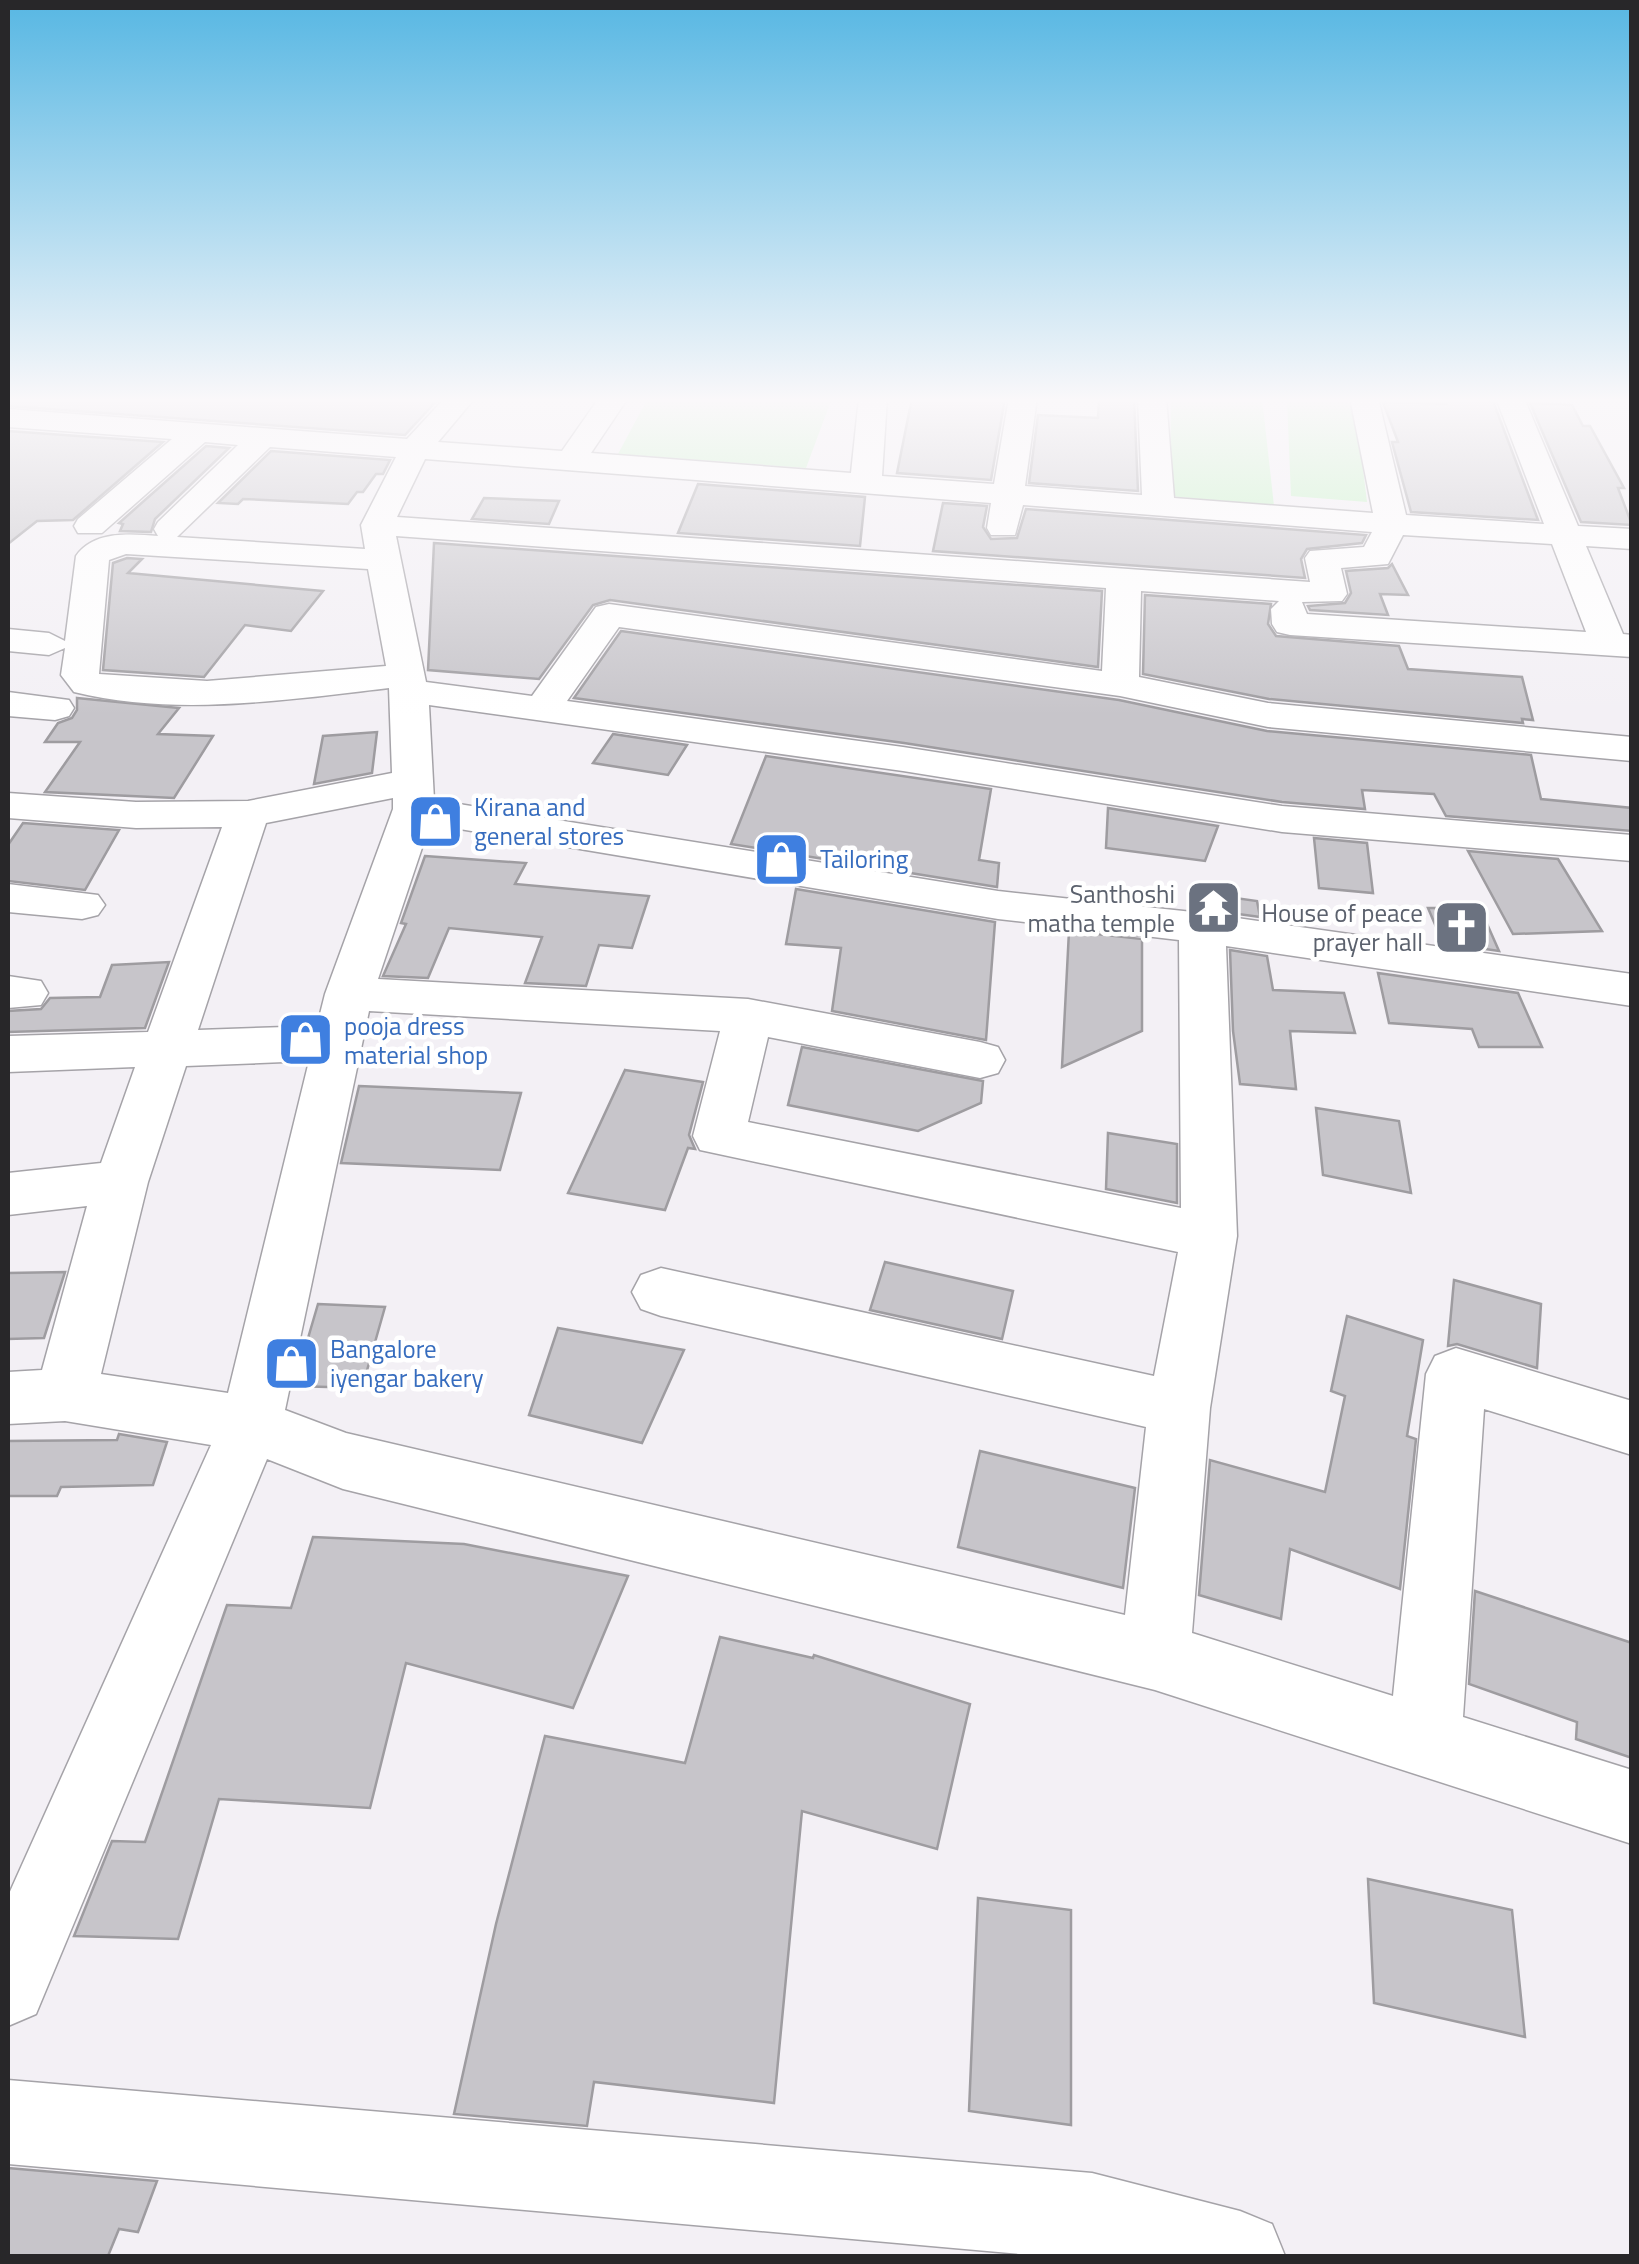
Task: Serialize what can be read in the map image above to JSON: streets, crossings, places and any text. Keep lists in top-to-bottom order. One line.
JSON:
{"places":{"shop":["Kirana and general stores","Tailoring","pooja dress material shop","Bangalore iyengar bakery"],"temple":["Santhoshi matha temple"],"church":["House of peace prayer hall"]}}
